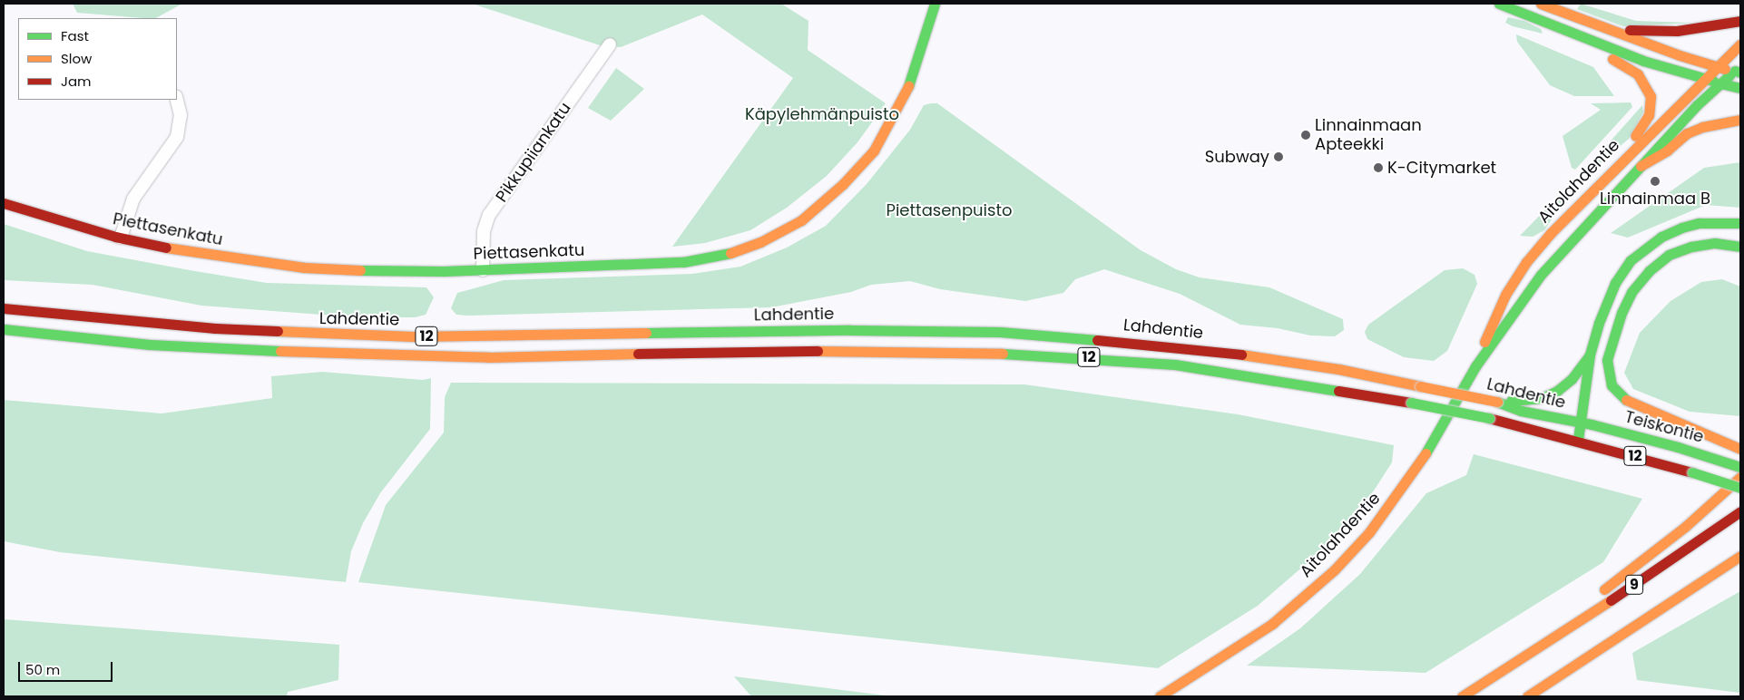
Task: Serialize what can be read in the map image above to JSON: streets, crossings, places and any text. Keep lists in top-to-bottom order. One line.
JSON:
{"streets":{"main road":["Aitolahdentie","Piettasenkatu","Lahdentie","12","Teiskontie","9"],"street":["Pikkupiiankatu"]},"crossings":[["Pikkupiiankatu","Piettasenkatu"],["Lahdentie","12"],["Lahdentie","Teiskontie"]],"parks":["Käpylehmänpuisto","Piettasenpuisto"],"places":["Linnainmaan Apteekki","Subway","K-Citymarket","Linnainmaa B"],"legend":["Fast","Slow","Jam"],"scale_bar":"50 m"}
